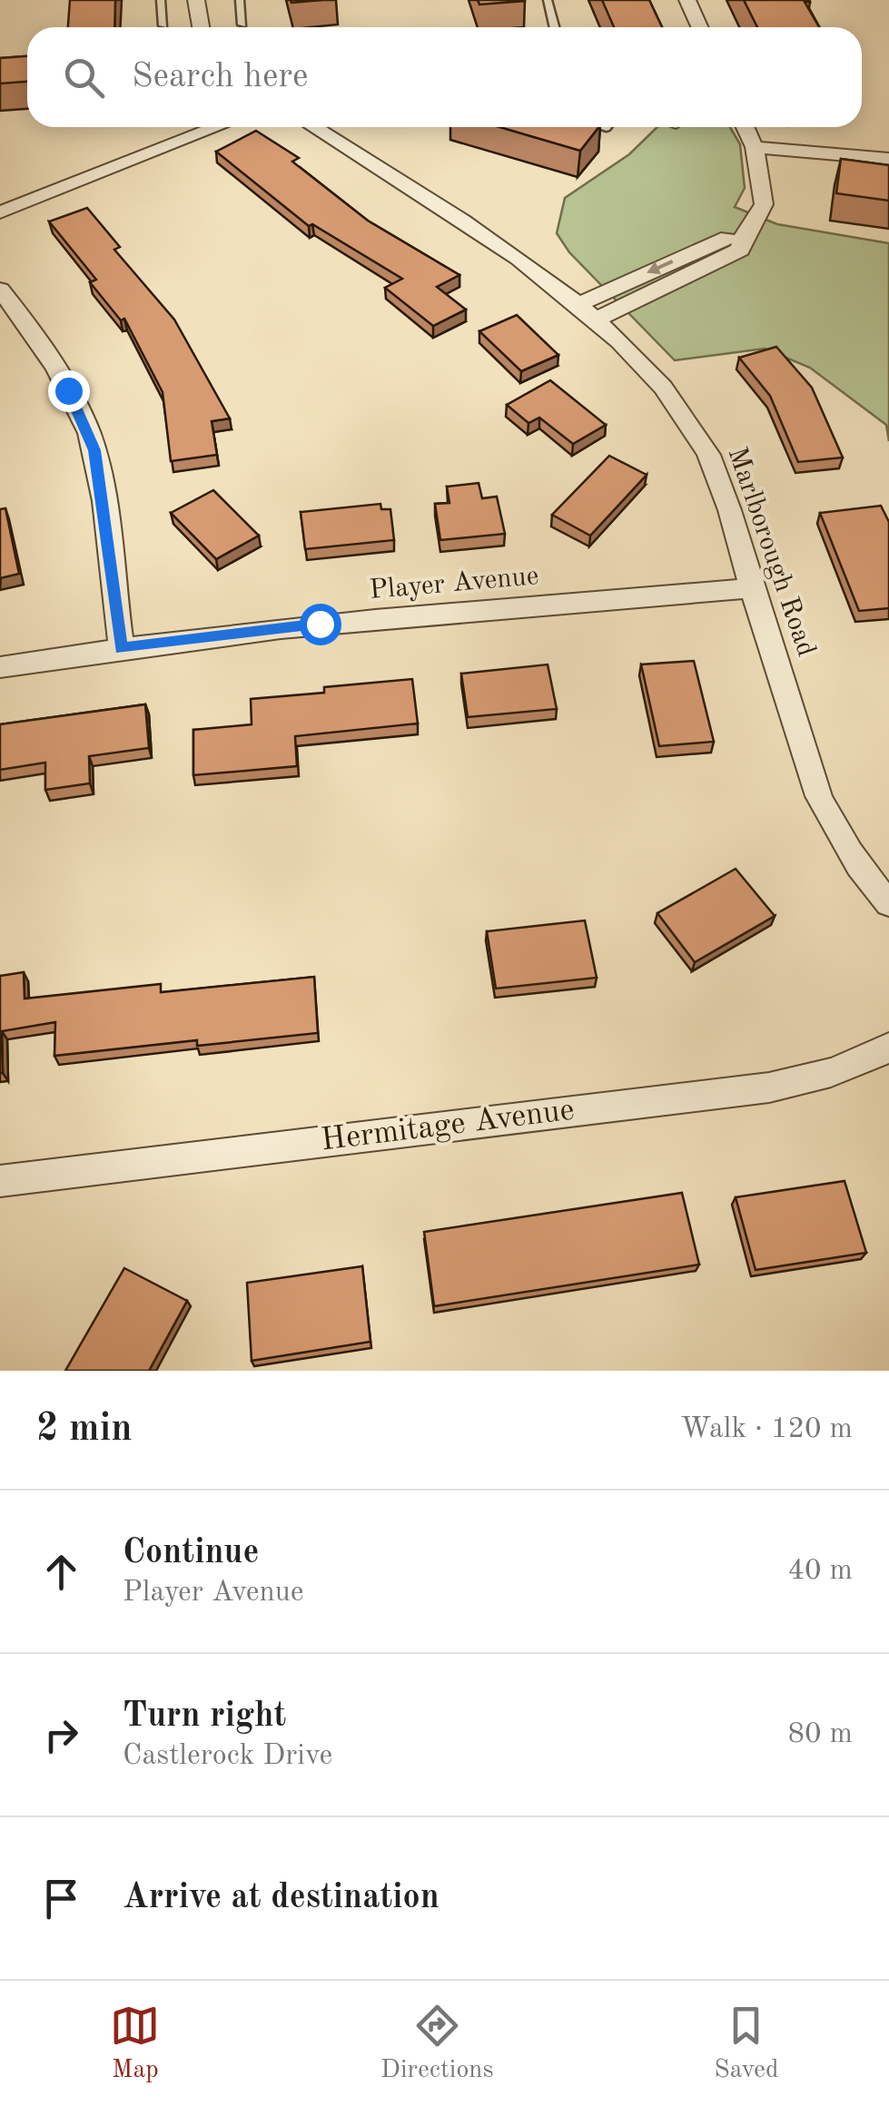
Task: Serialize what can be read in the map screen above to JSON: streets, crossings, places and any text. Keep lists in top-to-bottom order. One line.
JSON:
{"streets":{"street":["Marlborough Road","Player Avenue","Hermitage Avenue"]},"crossings":[["Marlborough Road","Player Avenue"]],"page":{"search":"Search here","heading":["2 min","Walk · 120 m"],"list":[["Continue","Player Avenue","40 m"],["Turn right","Castlerock Drive","80 m"],"Arrive at destination"],"nav":["Map","Directions","Saved"]}}
